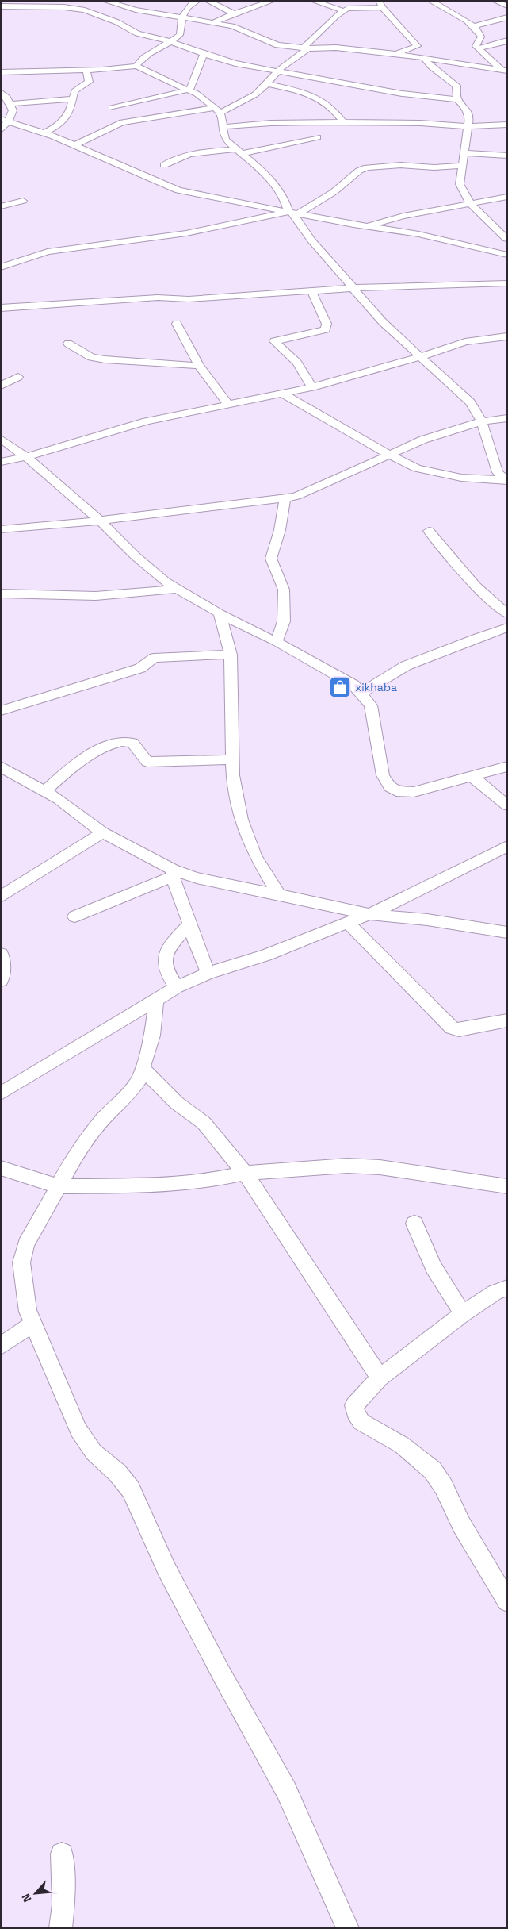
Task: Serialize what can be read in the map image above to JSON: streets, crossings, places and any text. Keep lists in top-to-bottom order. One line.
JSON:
{"places":{"shop":["xikhaba"]},"north":"bottom left"}
